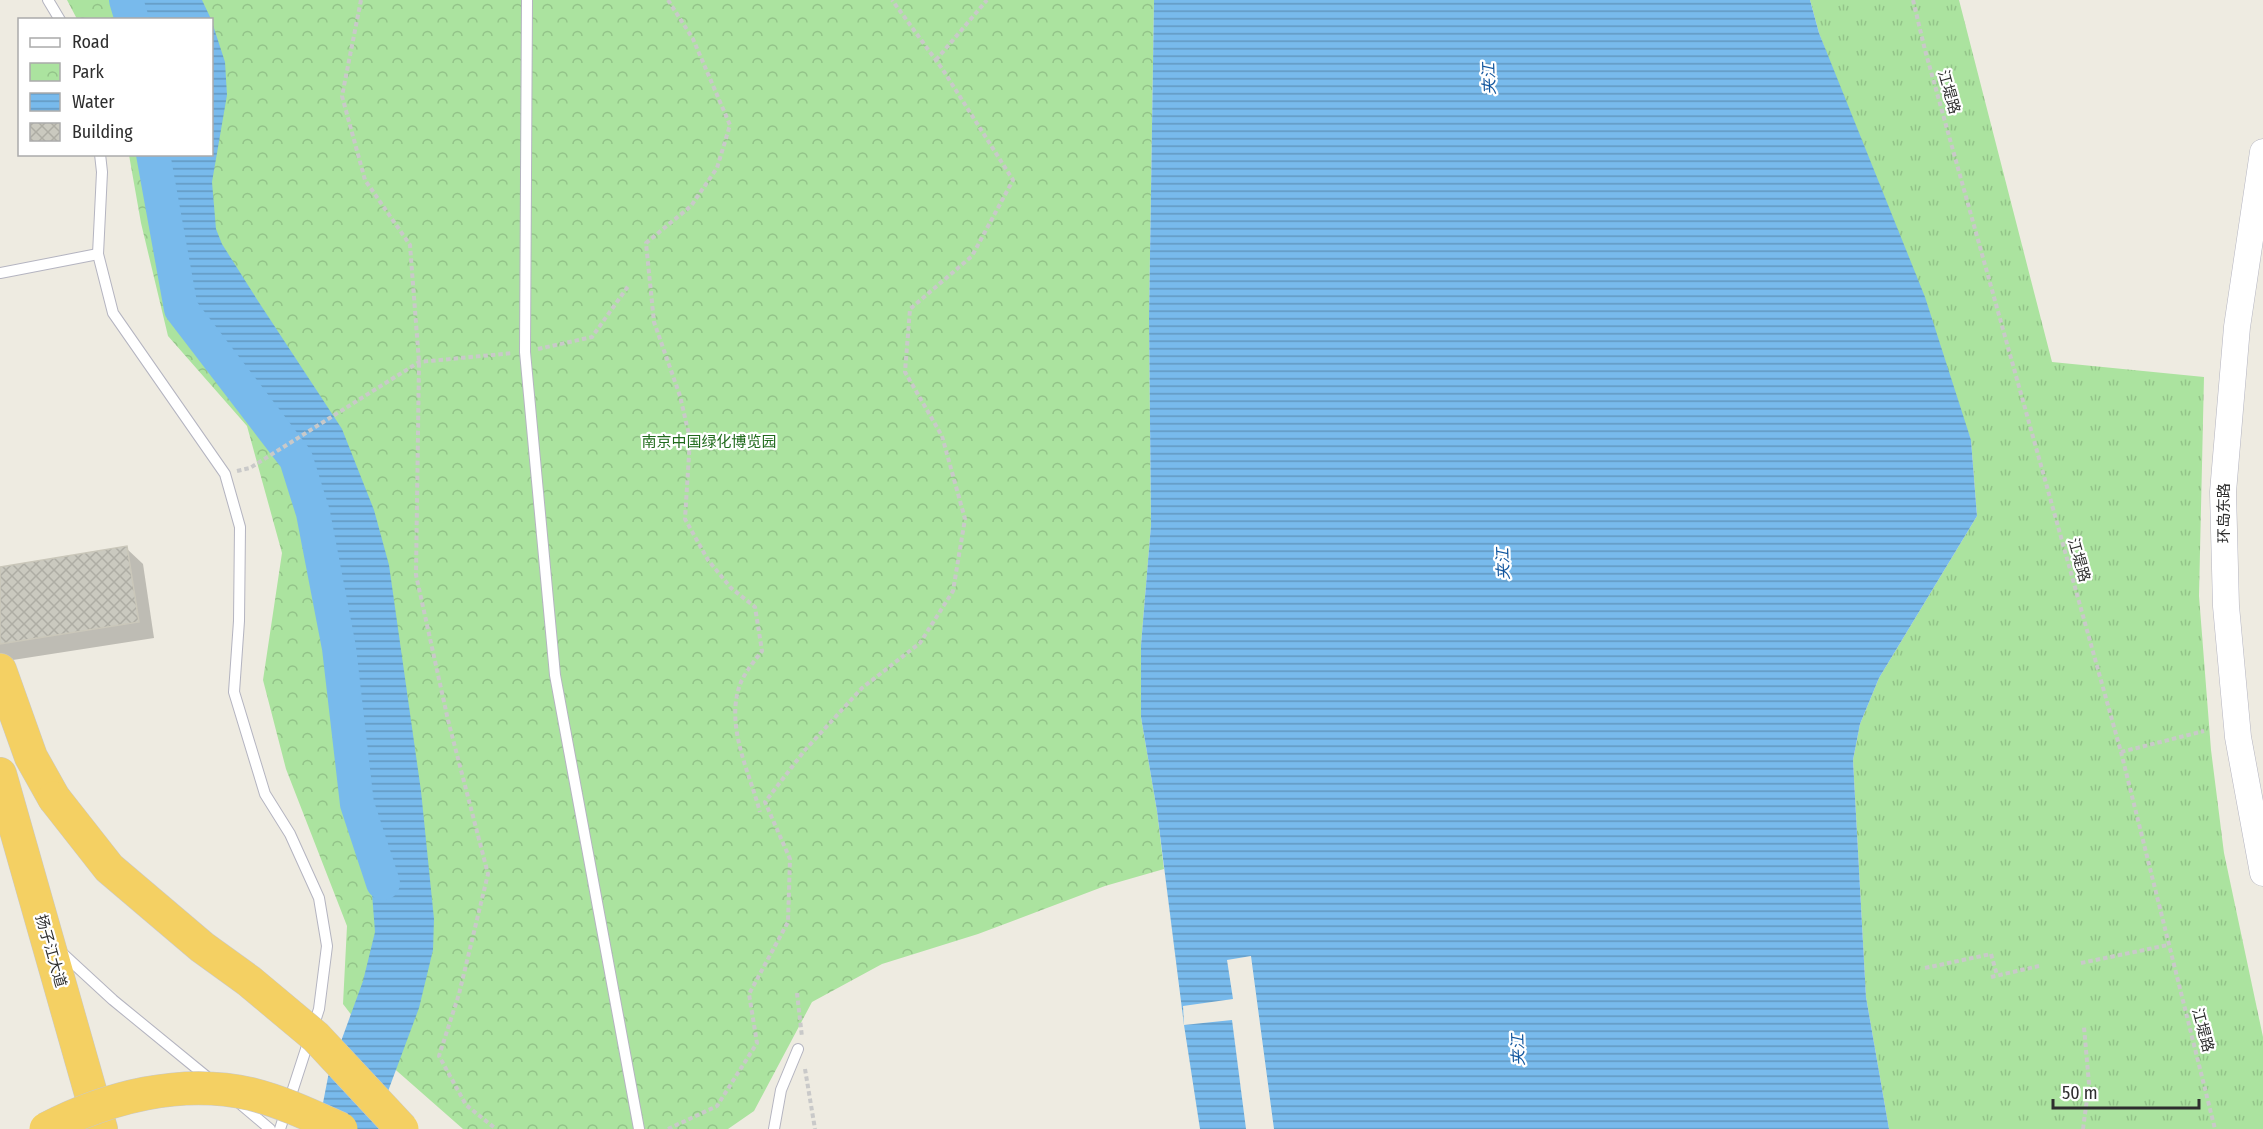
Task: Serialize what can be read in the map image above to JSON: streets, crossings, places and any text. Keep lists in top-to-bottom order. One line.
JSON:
{"streets":{"highway":["扬子江大道"],"street":["环岛东路"],"path":["江堤路"]},"water":["夹江"],"parks":["南京中国绿化博览园"],"legend":["Road","Park","Water","Building"],"scale_bar":"50 m"}
